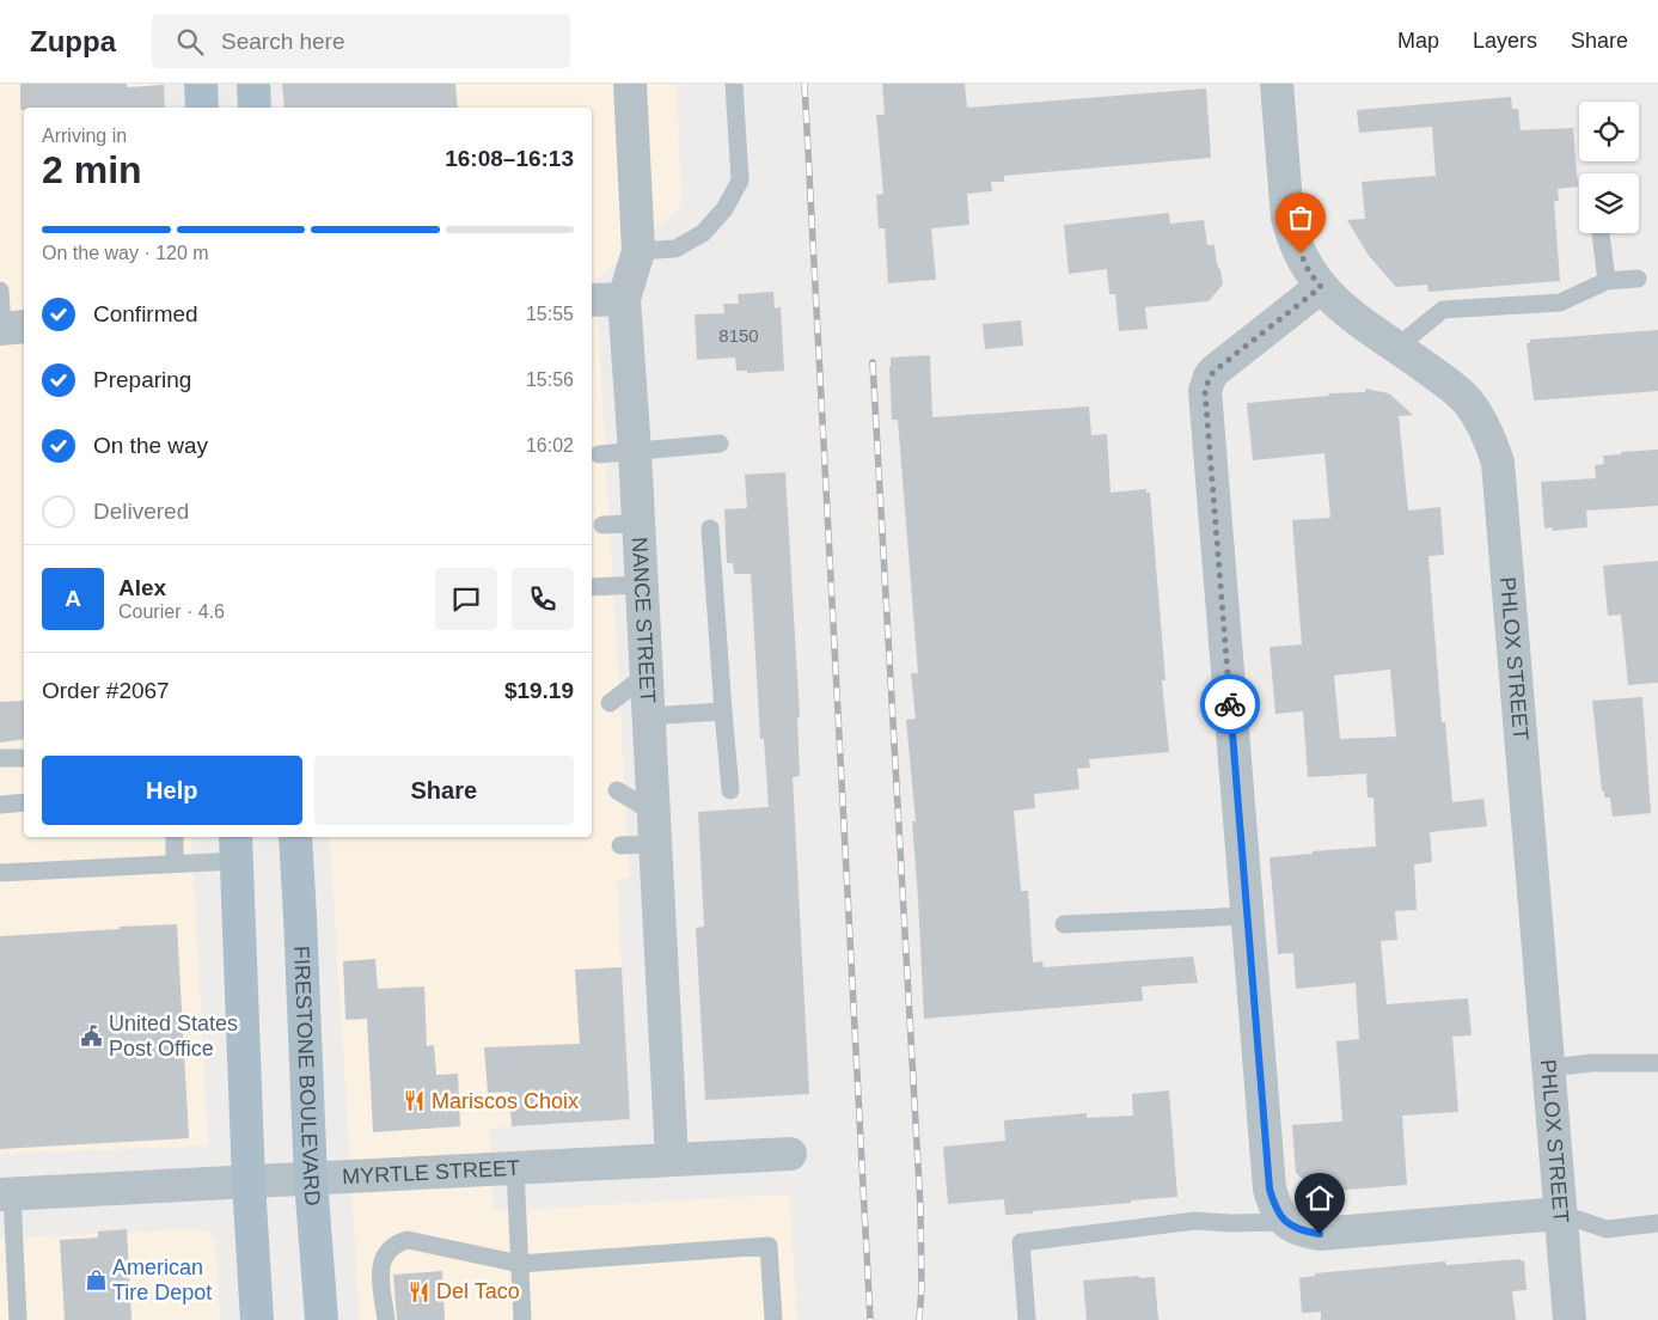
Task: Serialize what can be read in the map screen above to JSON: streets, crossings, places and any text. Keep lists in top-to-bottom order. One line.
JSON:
{"streets":{"main road":["FIRESTONE BOULEVARD"],"street":["NANCE STREET","PHLOX STREET","MYRTLE STREET"]},"crossings":[["NANCE STREET","MYRTLE STREET"],["FIRESTONE BOULEVARD","MYRTLE STREET"]],"places":{"public building":["United States Post Office"],"restaurant":["Mariscos Choix","Del Taco"],"shop":["American Tire Depot"]},"house_numbers":["8150"],"page":{"header":"Zuppa","search":"Search here","nav":["Map","Layers","Share"],"heading":["2 min","Arriving in","16:08–16:13"],"panel":["Alex","Courier · 4.6","Order #2067","$19.19"],"bar":"On the way · 120 m","list":[["Confirmed","15:55"],["Preparing","15:56"],["On the way","16:02"],"Delivered"],"round":"A","buttons":["Help","Share"]}}
